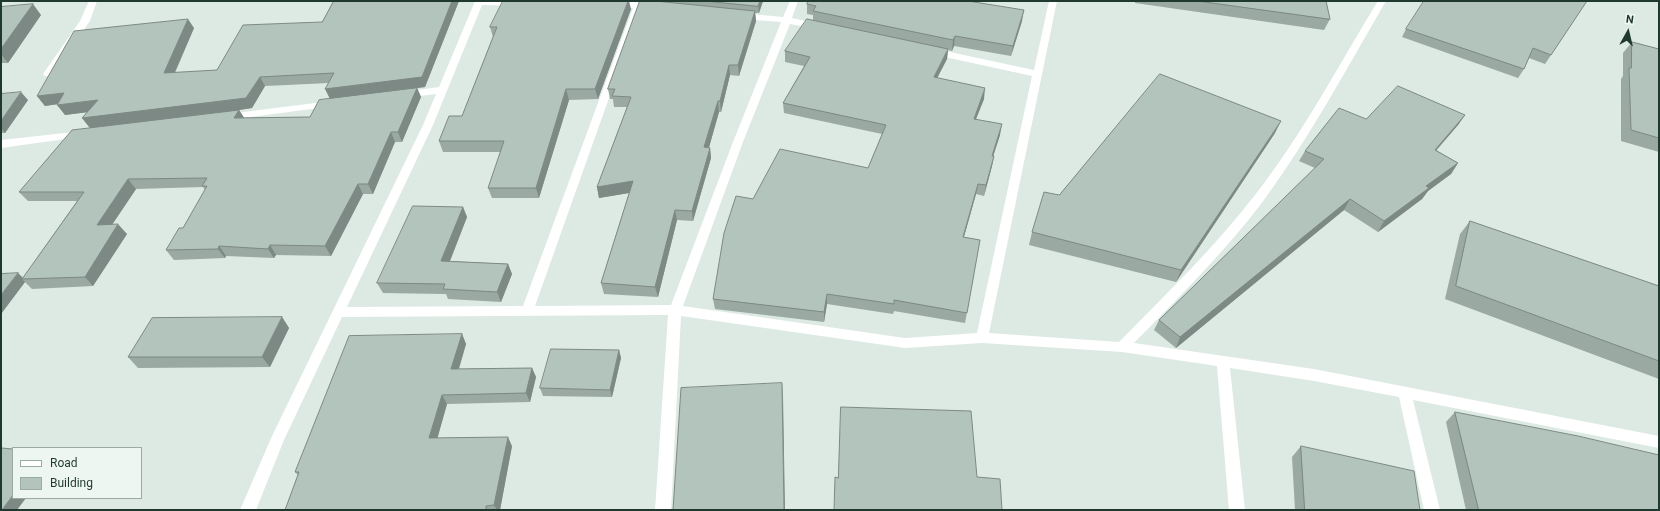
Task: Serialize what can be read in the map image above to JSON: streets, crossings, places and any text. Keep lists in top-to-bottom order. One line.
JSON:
{"legend":["Road","Building"],"north":"top"}
